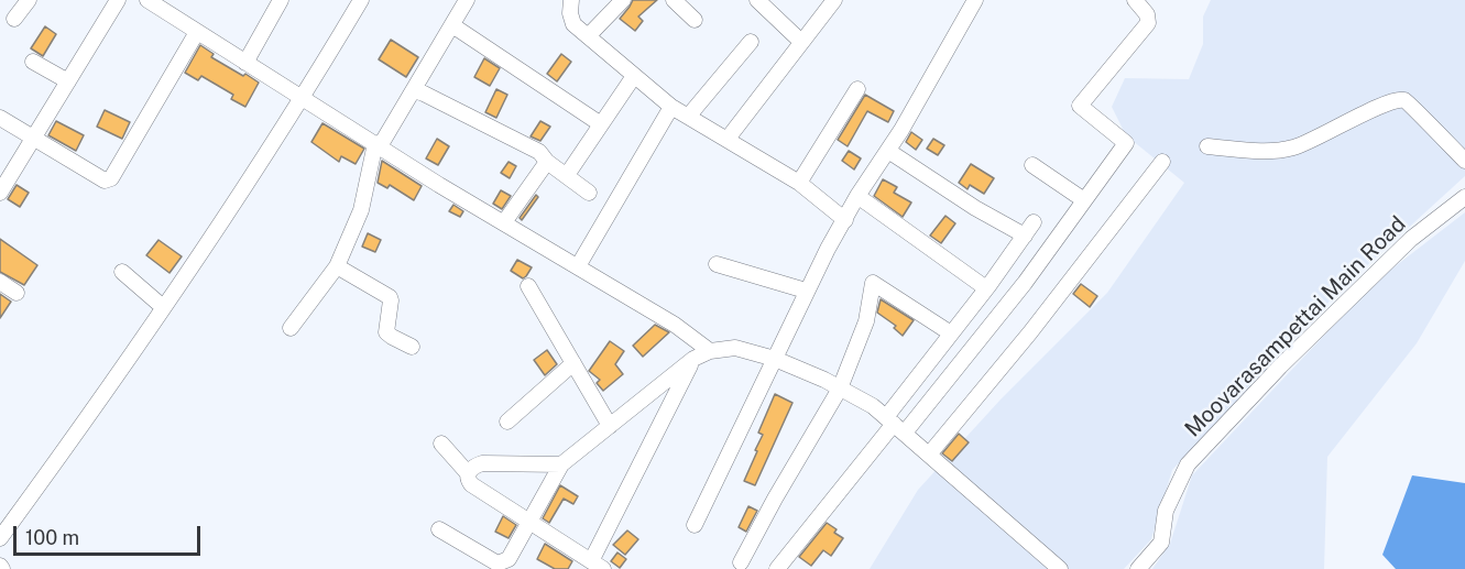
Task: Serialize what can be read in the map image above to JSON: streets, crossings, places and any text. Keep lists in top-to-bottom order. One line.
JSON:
{"streets":{"street":["Moovarasampettai Main Road"]},"scale_bar":"100 m"}
